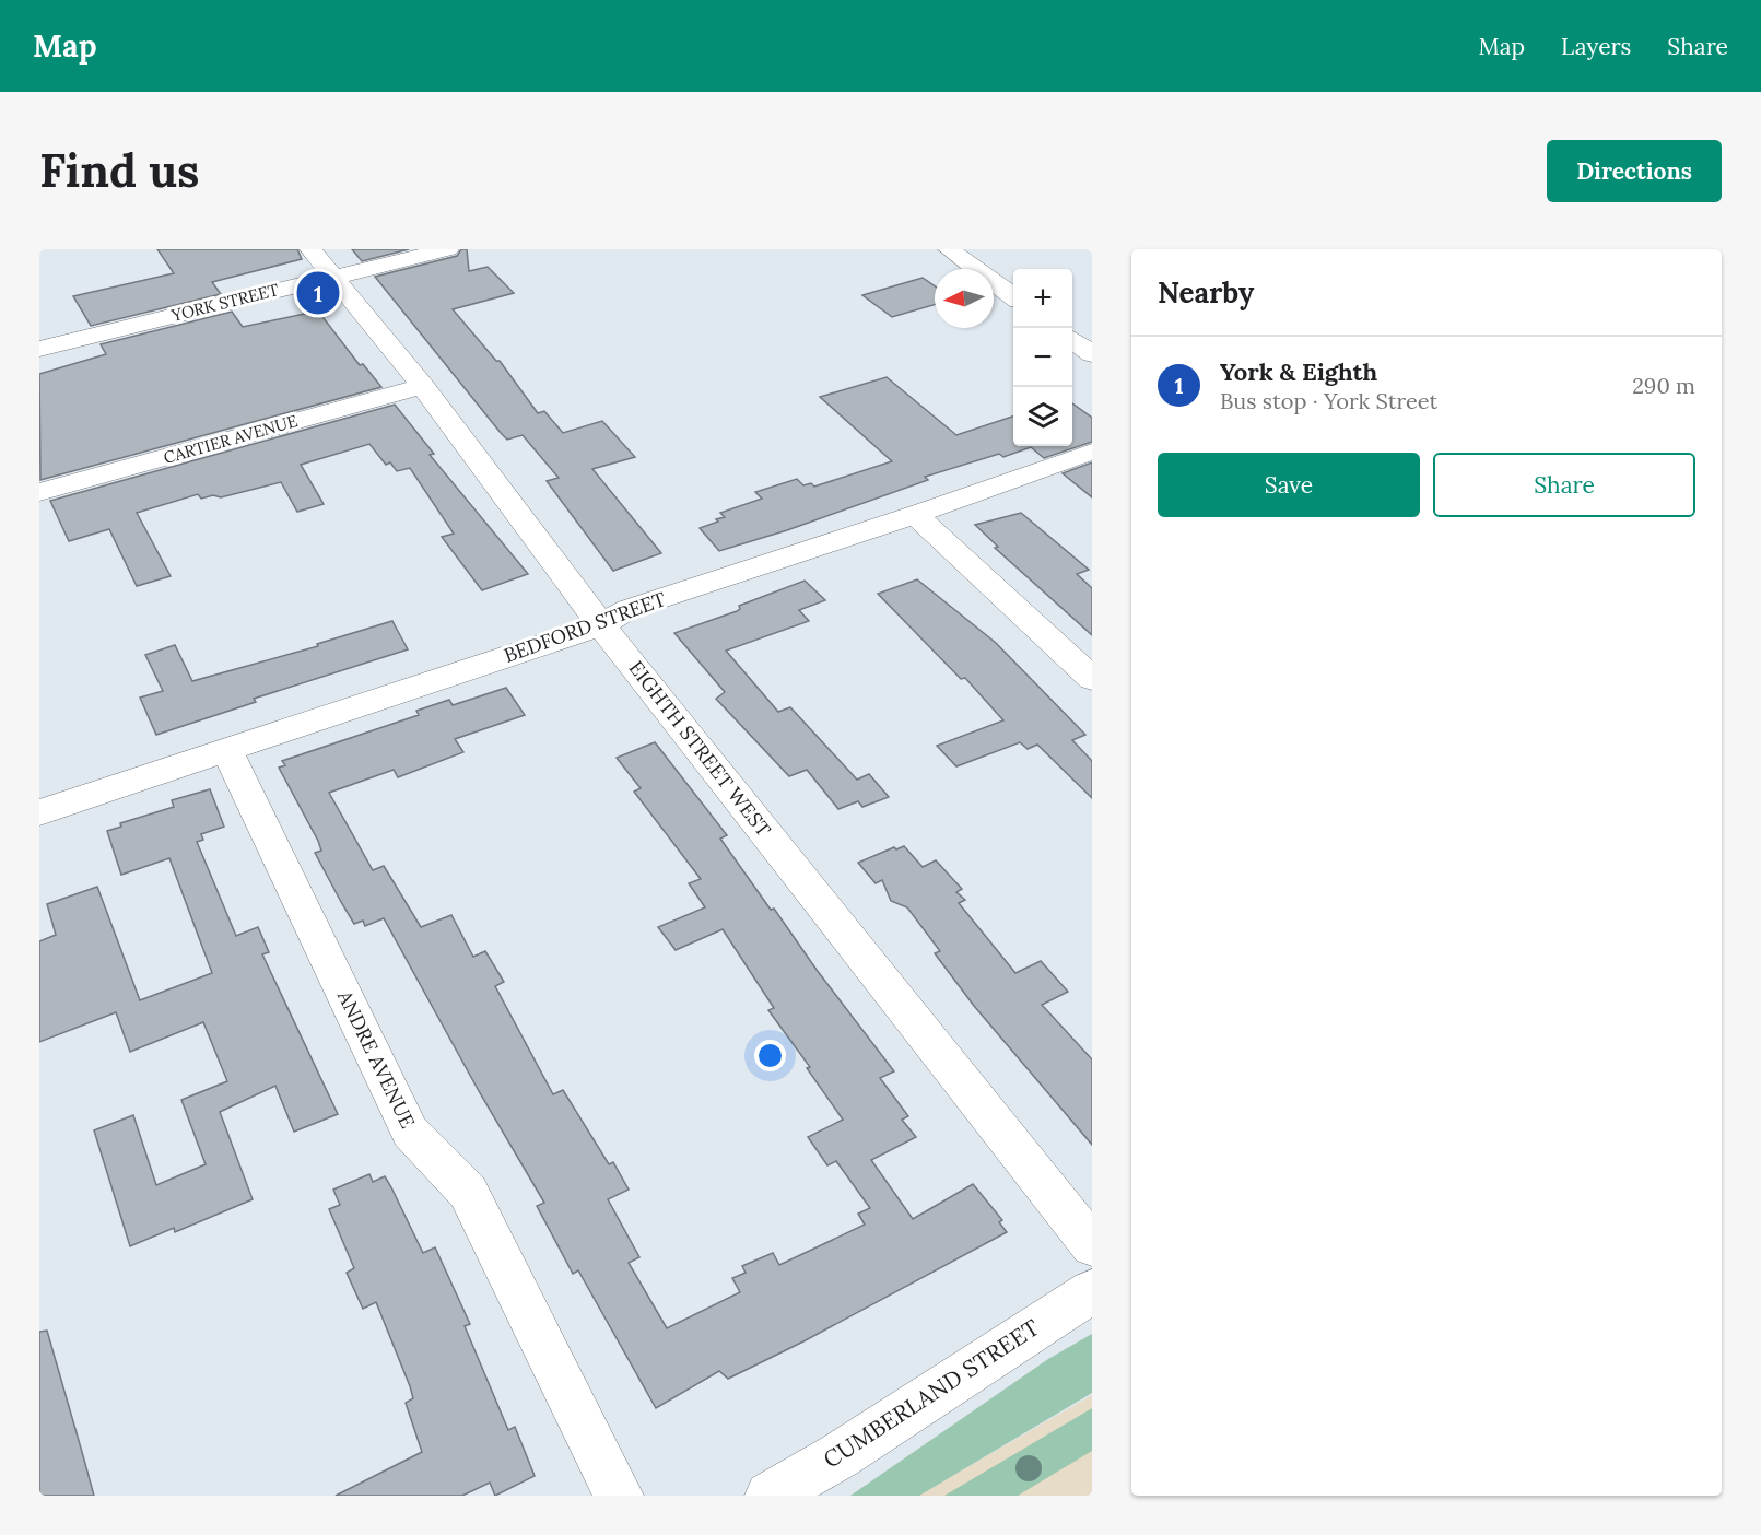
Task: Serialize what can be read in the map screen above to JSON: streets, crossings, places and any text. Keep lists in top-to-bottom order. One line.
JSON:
{"streets":{"street":["YORK STREET","CARTIER AVENUE","BEDFORD STREET","EIGHTH STREET WEST","ANDRE AVENUE","CUMBERLAND STREET"]},"crossings":[["YORK STREET","EIGHTH STREET WEST"],["CARTIER AVENUE","EIGHTH STREET WEST"],["BEDFORD STREET","EIGHTH STREET WEST"],["BEDFORD STREET","ANDRE AVENUE"]],"north":"left","page":{"header":"Map","nav":["Map","Layers","Share"],"buttons":["Directions",["Save","Share"]],"title":"Find us","heading":"Nearby","map_buttons":["+","−"],"pins":"1","list":[{"mark":"1","name":"York & Eighth","note":"Bus stop · York Street","value":"290 m"}]}}
